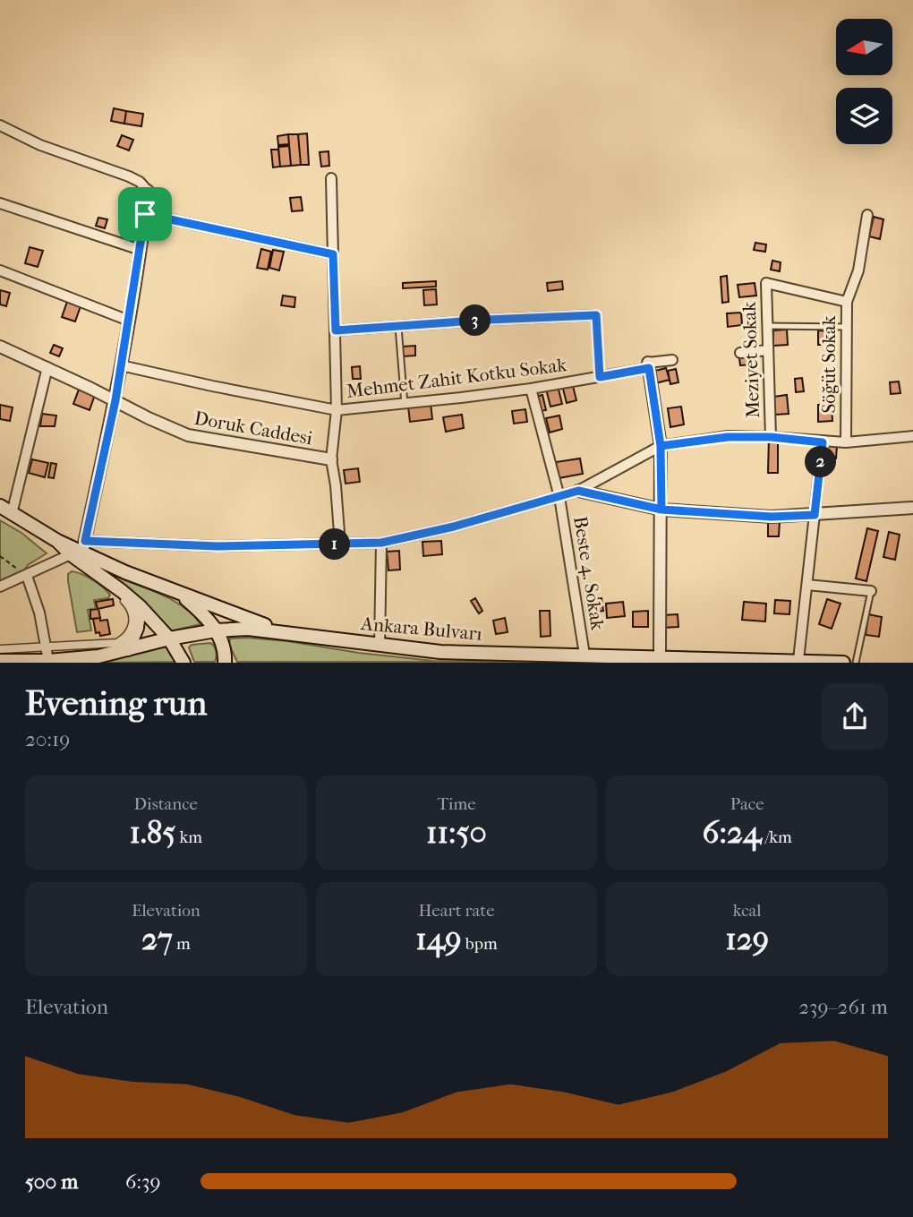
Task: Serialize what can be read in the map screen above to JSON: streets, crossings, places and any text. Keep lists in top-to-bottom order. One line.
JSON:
{"streets":{"main road":["Ankara Bulvarı"],"street":["Meziyet Sokak","Söğüt Sokak","Mehmet Zahit Kotku Sokak","Doruk Caddesi","Beste 4. Sokak"]},"crossings":[["Meziyet Sokak","Söğüt Sokak"],["Mehmet Zahit Kotku Sokak","Beste 4. Sokak"],["Beste 4. Sokak","Ankara Bulvarı"]],"north":"left","page":{"pins":["3","2","1"],"heading":["Evening run","20:19"],"stats":[["Distance","1.85 km"],["Time","11:50"],["Pace","6:24 /km"],["Elevation","27 m"],["Heart rate","149 bpm"],["kcal","129"]],"chart":["Elevation","239–261 m"],"list":[{"name":"500 m","note":"6:39"}]}}
